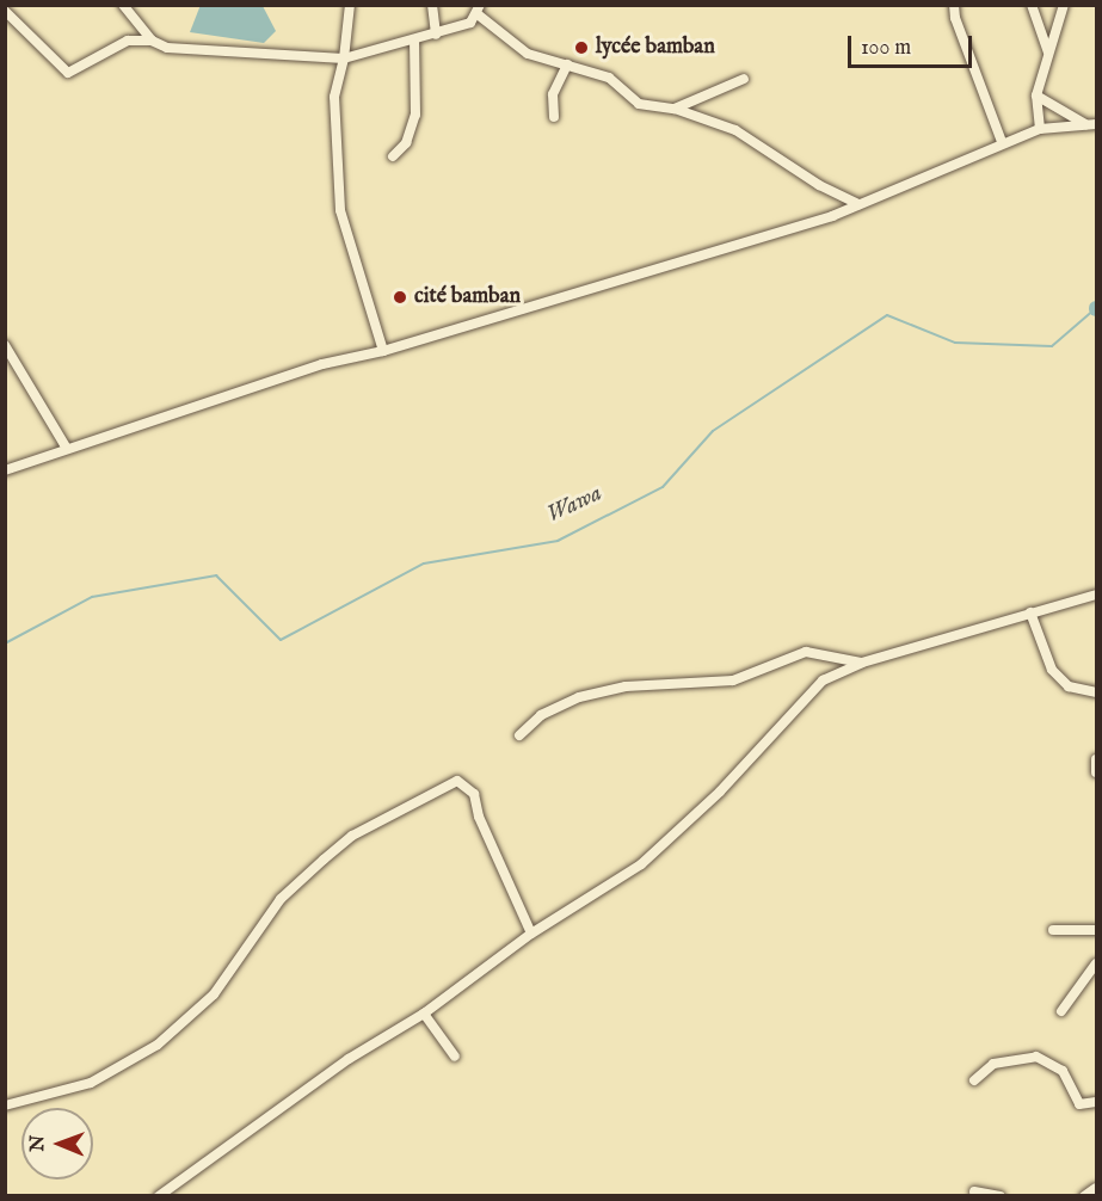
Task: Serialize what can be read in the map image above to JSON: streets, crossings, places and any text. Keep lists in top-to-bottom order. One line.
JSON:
{"water":["Wawa"],"places":["lycée bamban","cité bamban"],"scale_bar":"100 m","north":"left"}
